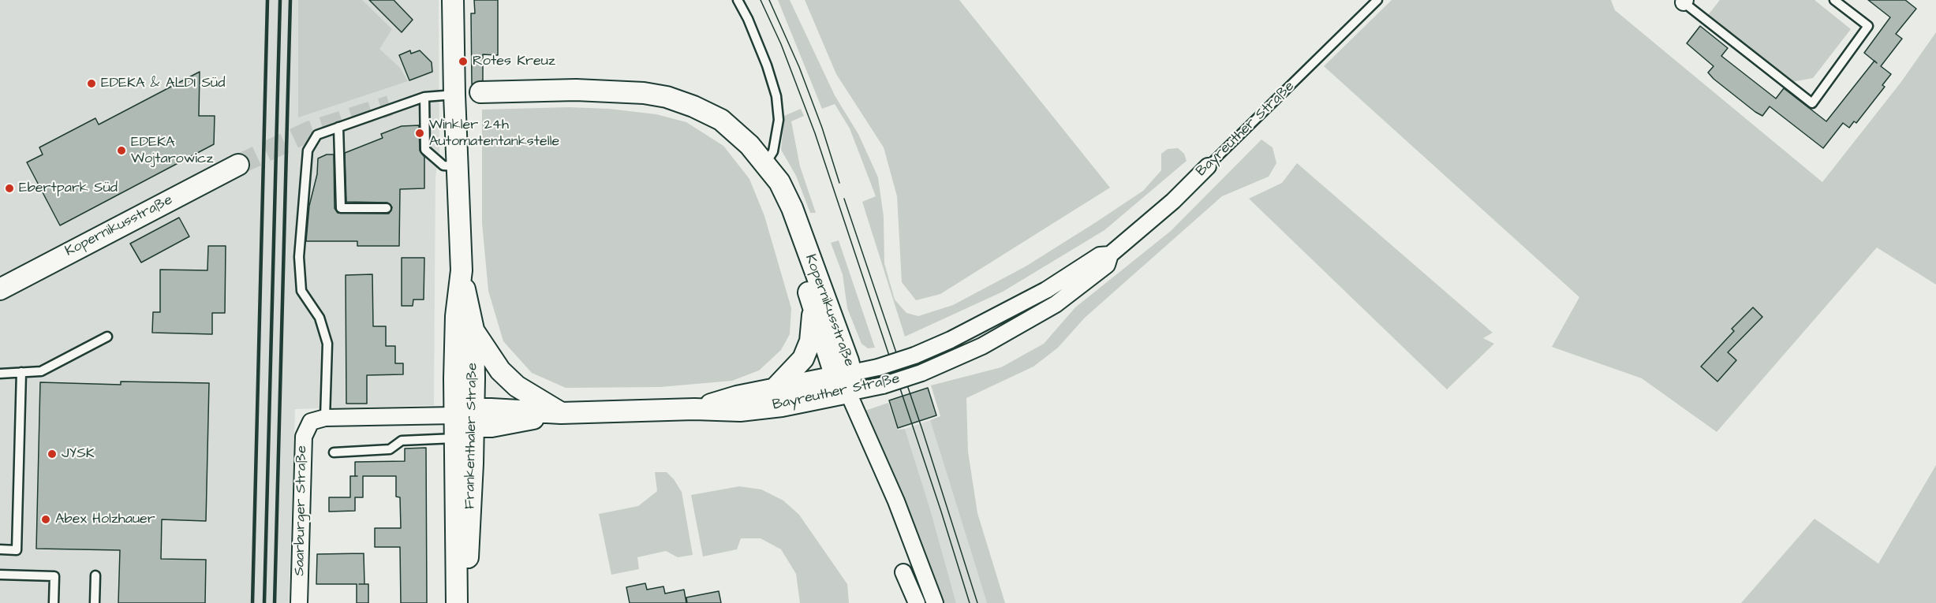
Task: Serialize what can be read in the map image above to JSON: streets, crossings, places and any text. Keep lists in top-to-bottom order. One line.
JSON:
{"streets":{"street":["Bayreuther Straße","Kopernikusstraße","Frankenthaler Straße","Saarburger Straße"]},"crossings":[["Bayreuther Straße","Kopernikusstraße"],["Bayreuther Straße","Frankenthaler Straße"]],"places":["Rotes Kreuz","EDEKA & ALDI Süd","Winkler 24h Automatentankstelle","EDEKA Wojtarowicz","Ebertpark Süd","JYSK","Abex Holzhauer"]}
